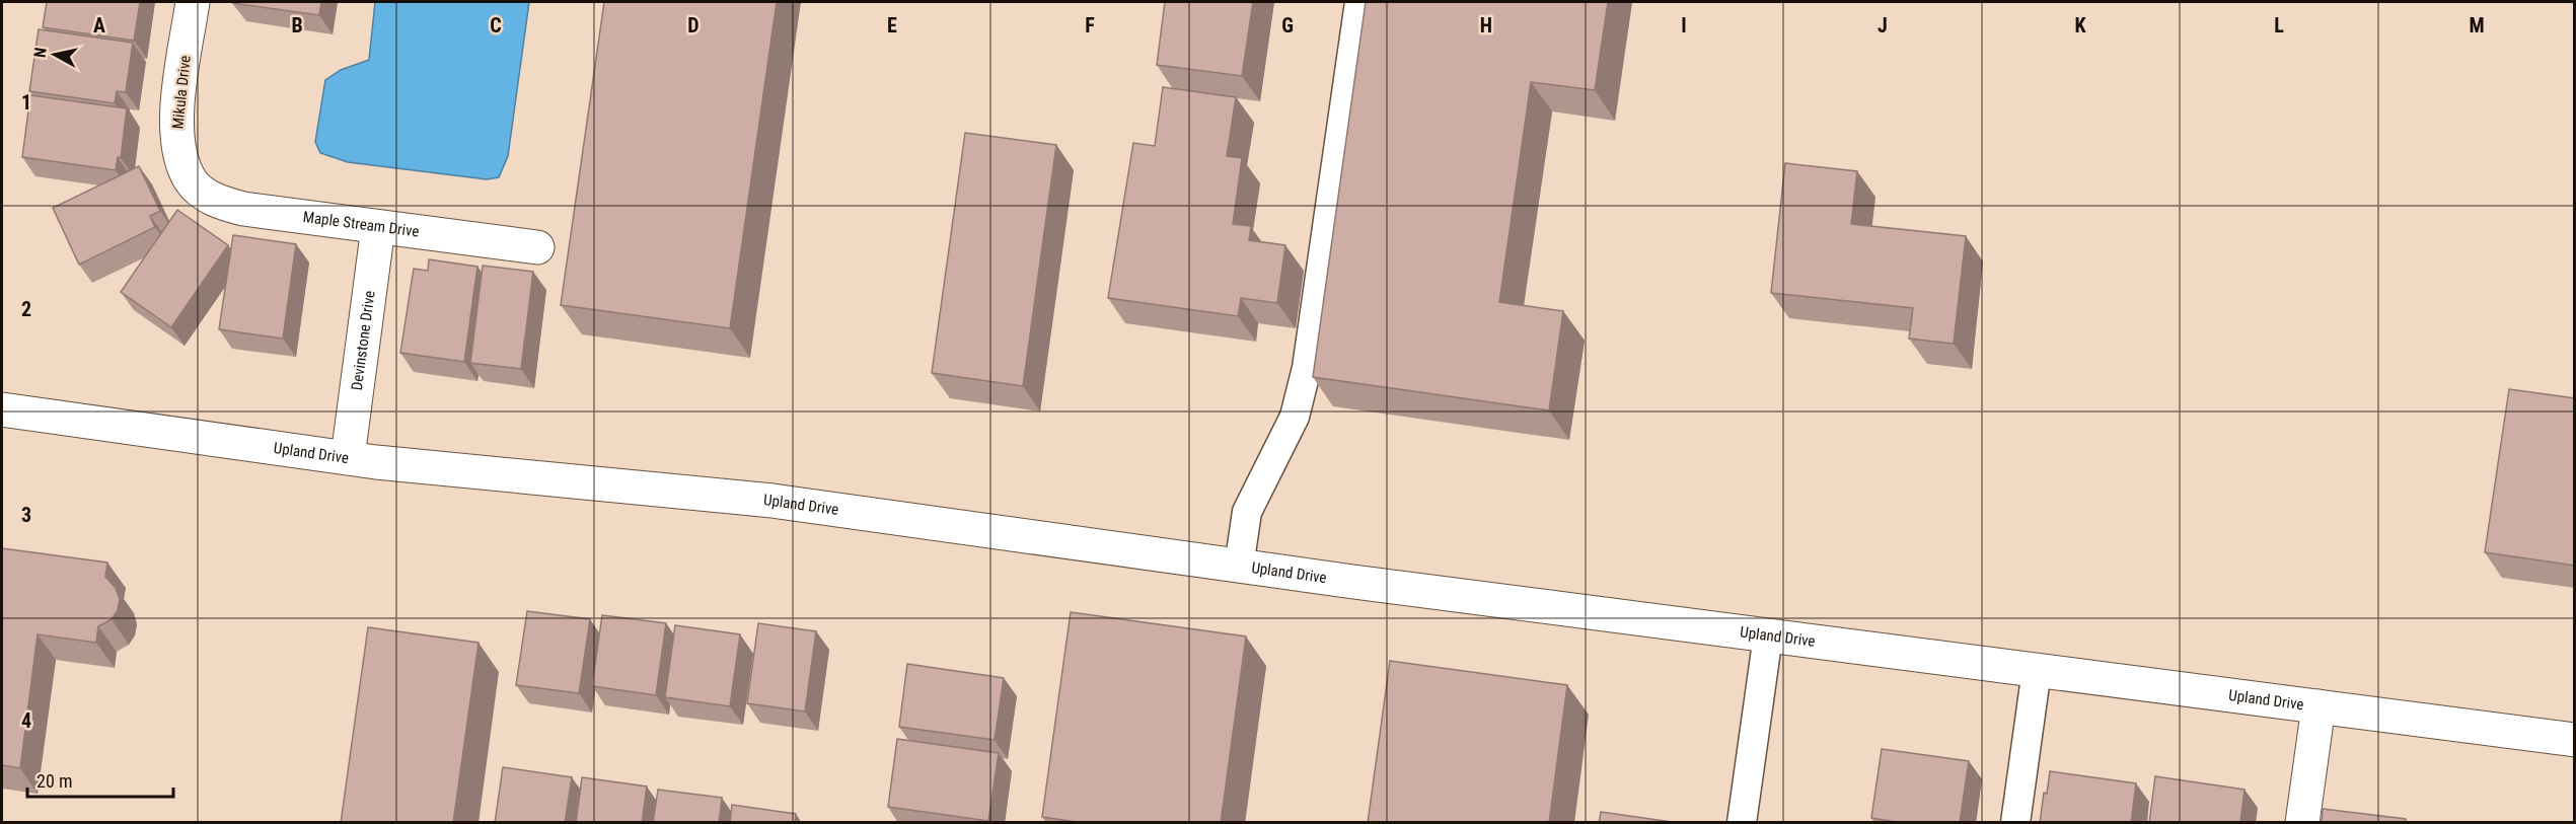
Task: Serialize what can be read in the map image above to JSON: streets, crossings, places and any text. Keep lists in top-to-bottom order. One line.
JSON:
{"streets":{"street":["Mikula Drive","Maple Stream Drive","Devinstone Drive","Upland Drive"]},"crossings":[["Mikula Drive","Maple Stream Drive"],["Maple Stream Drive","Devinstone Drive"],["Devinstone Drive","Upland Drive"]],"scale_bar":"20 m","north":"left","grid":{"columns":["A","B","C","D","E","F","G","H","I","J","K","L","M"],"rows":["1","2","3","4"]}}
